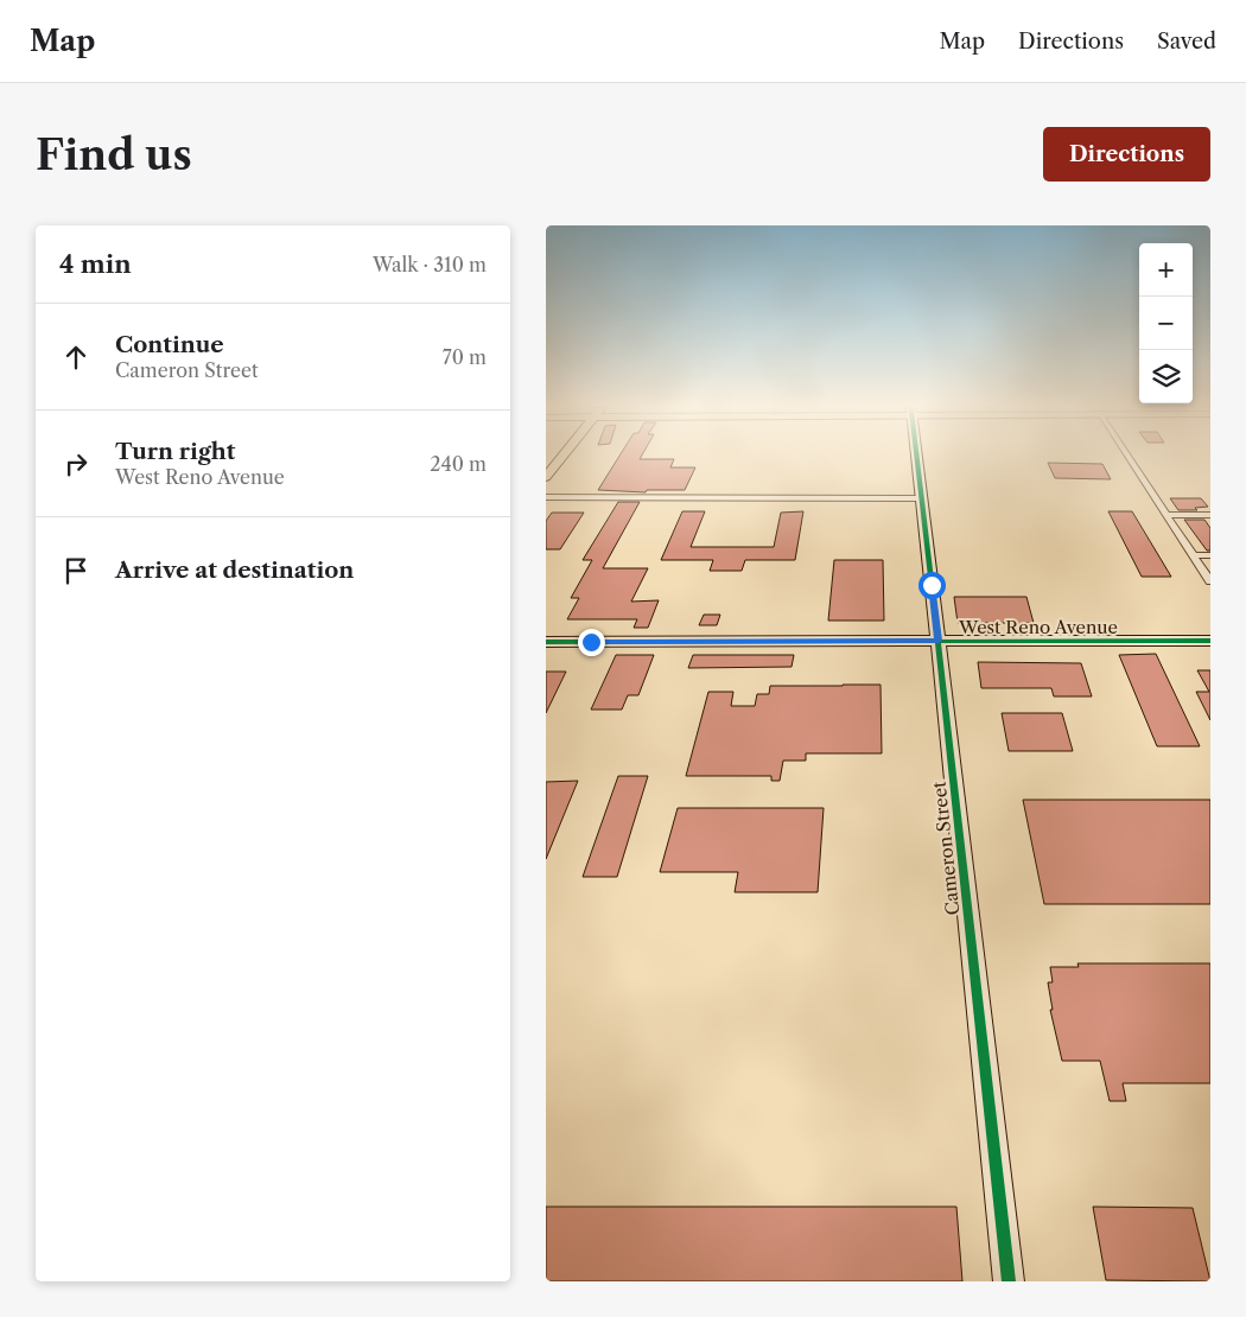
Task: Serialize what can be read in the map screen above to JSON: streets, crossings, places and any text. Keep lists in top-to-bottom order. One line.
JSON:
{"streets":{"street":["West Reno Avenue","Cameron Street"]},"crossings":[["West Reno Avenue","Cameron Street"]],"page":{"header":"Map","nav":["Map","Directions","Saved"],"buttons":"Directions","title":"Find us","heading":["4 min","Walk · 310 m"],"map_buttons":["+","−"],"list":[["Continue","Cameron Street","70 m"],["Turn right","West Reno Avenue","240 m"],"Arrive at destination"]}}
